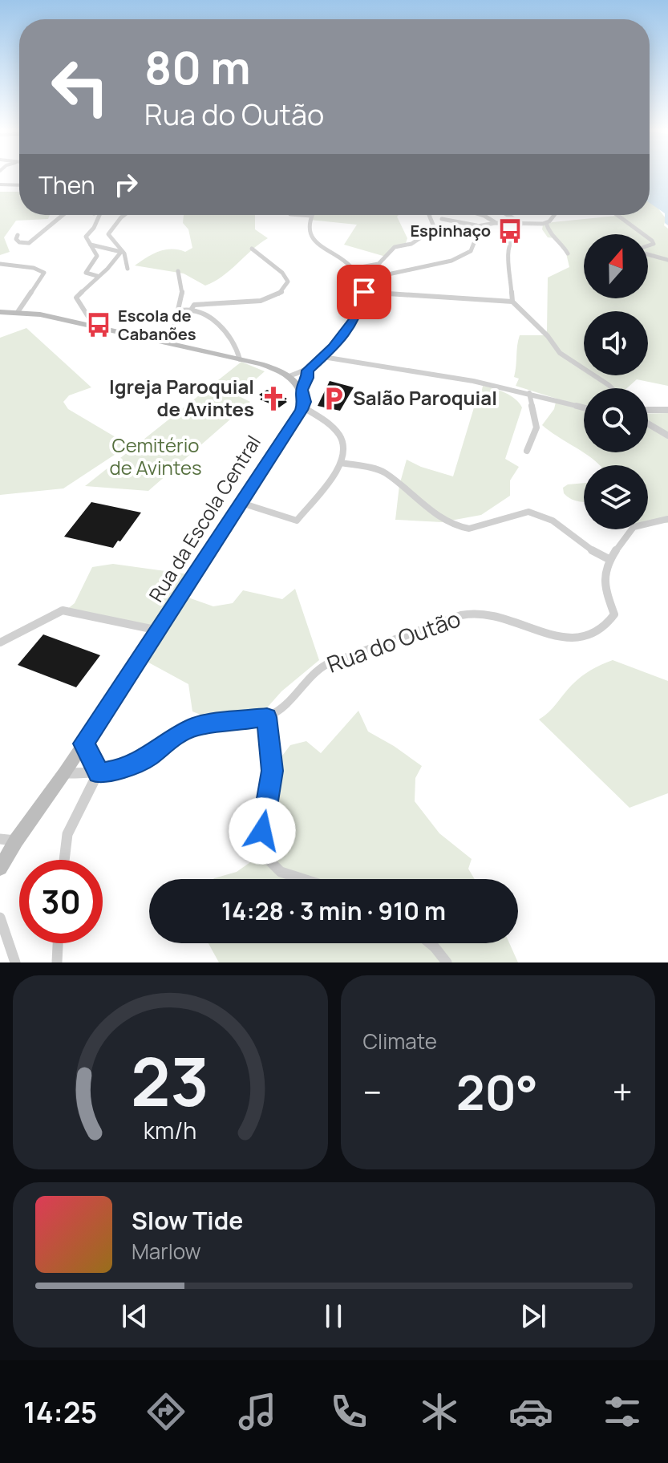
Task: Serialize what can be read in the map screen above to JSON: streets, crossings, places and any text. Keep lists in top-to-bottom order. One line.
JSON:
{"streets":{"street":["Rua da Escola Central","Rua do Outão"]},"parks":["Cemitério de Avintes"],"places":{"bus stop":["Espinhaço","Escola de Cabanões"],"church":["Igreja Paroquial de Avintes"],"parking":["Salão Paroquial"]},"north":"top","page":{"turn":["80 m","Rua do Outão"],"then":"Then","limit":"30","trip":"14:28 · 3 min · 910 m","tile":"Climate","heat":["−","20°","+"],"song":["Slow Tide","Marlow"],"tabs":"14:25","gauge":["23","km/h"]}}
